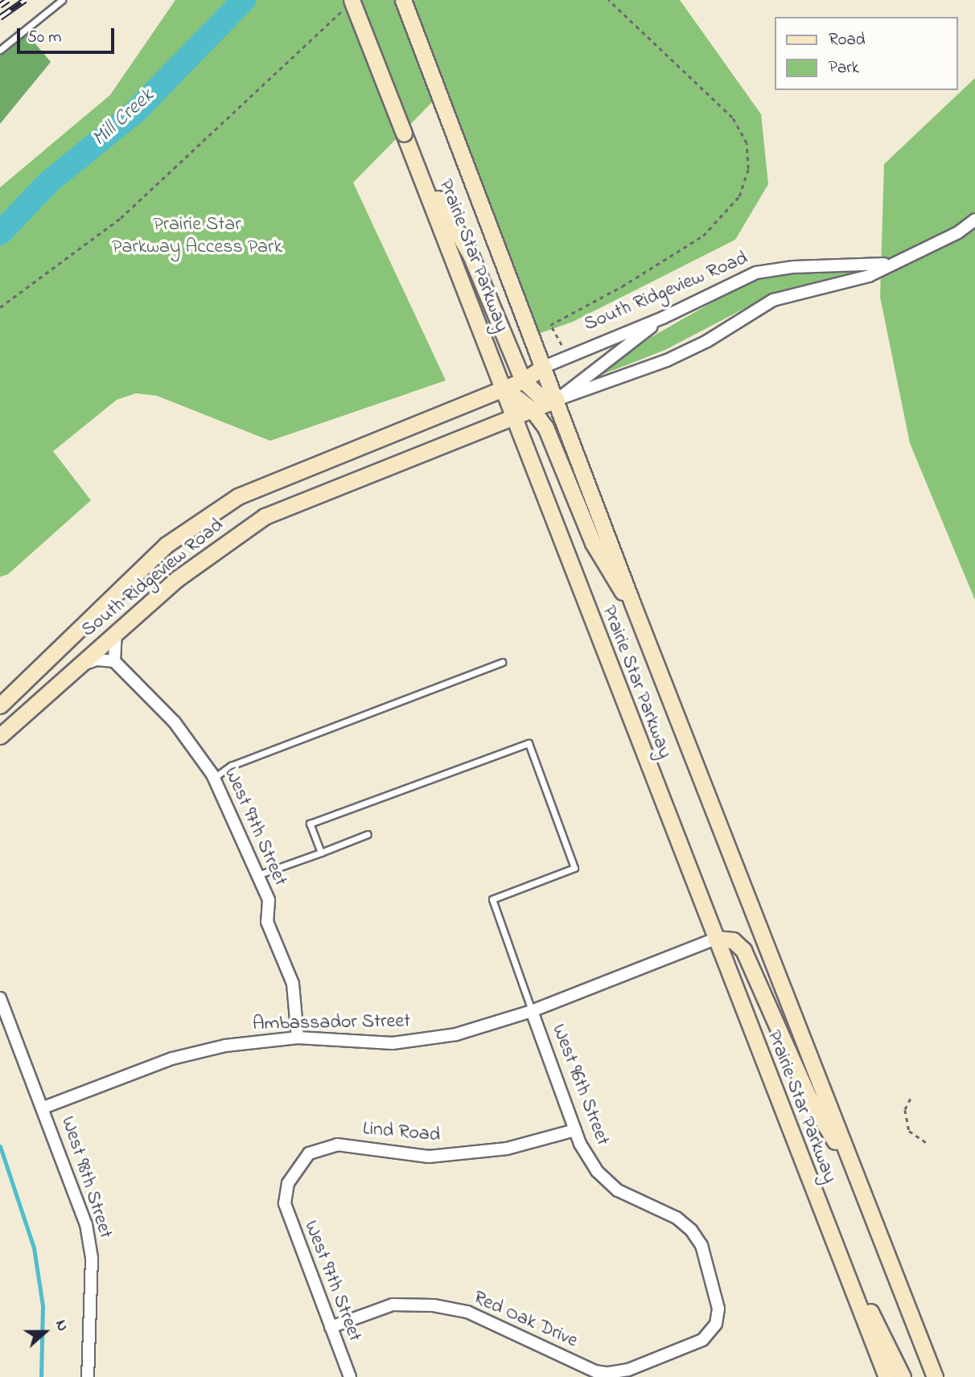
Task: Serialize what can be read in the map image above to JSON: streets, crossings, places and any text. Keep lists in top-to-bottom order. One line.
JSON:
{"streets":{"main road":["Prairie Star Parkway","South Ridgeview Road"],"street":["West 97th Street","Ambassador Street","West 96th Street","Lind Road","West 98th Street","Red Oak Drive"]},"crossings":[["Prairie Star Parkway","South Ridgeview Road"],["Prairie Star Parkway","Ambassador Street"],["West 97th Street","Ambassador Street"],["West 97th Street","Lind Road"],["West 97th Street","Red Oak Drive"],["Ambassador Street","West 96th Street"],["Ambassador Street","West 98th Street"],["West 96th Street","Lind Road"],["West 96th Street","Red Oak Drive"]],"water":["Mill Creek"],"parks":["Prairie Star Parkway Access Park"],"legend":["Road","Park"],"scale_bar":"50 m","north":"right"}
